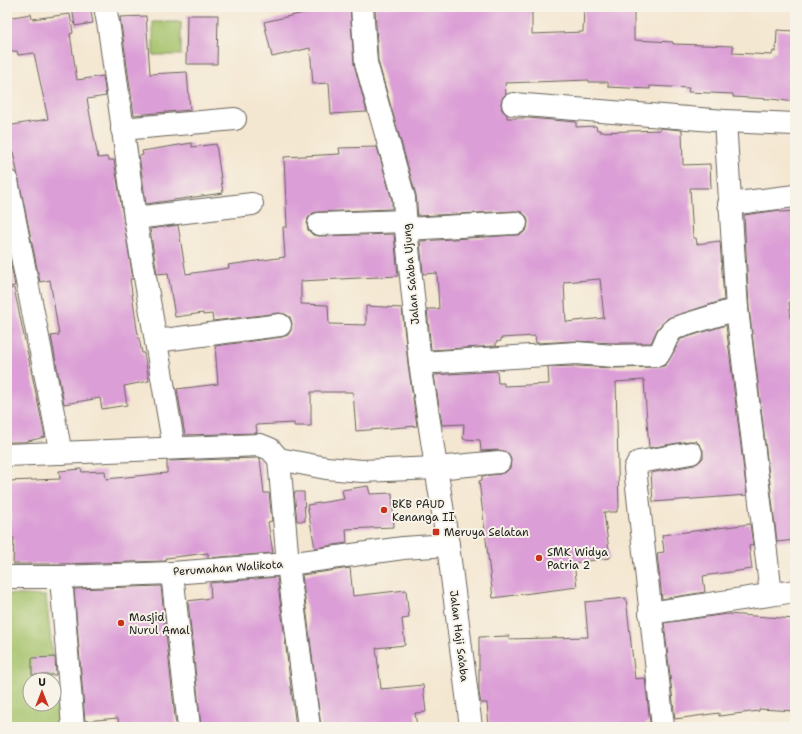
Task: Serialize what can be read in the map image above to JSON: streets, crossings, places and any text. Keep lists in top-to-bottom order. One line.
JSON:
{"streets":{"street":["Jalan Sa'aba Ujung","Perumahan Walikota","Jalan Haji Sa'aba"]},"crossings":[["Jalan Sa'aba Ujung","Perumahan Walikota"],["Jalan Sa'aba Ujung","Jalan Haji Sa'aba"],["Perumahan Walikota","Jalan Haji Sa'aba"]],"places":{"other":["BKB PAUD Kenanga II","SMK Widya Patria 2","Masjid Nurul Amal"],"transit":["Meruya Selatan"]},"north":"top"}
